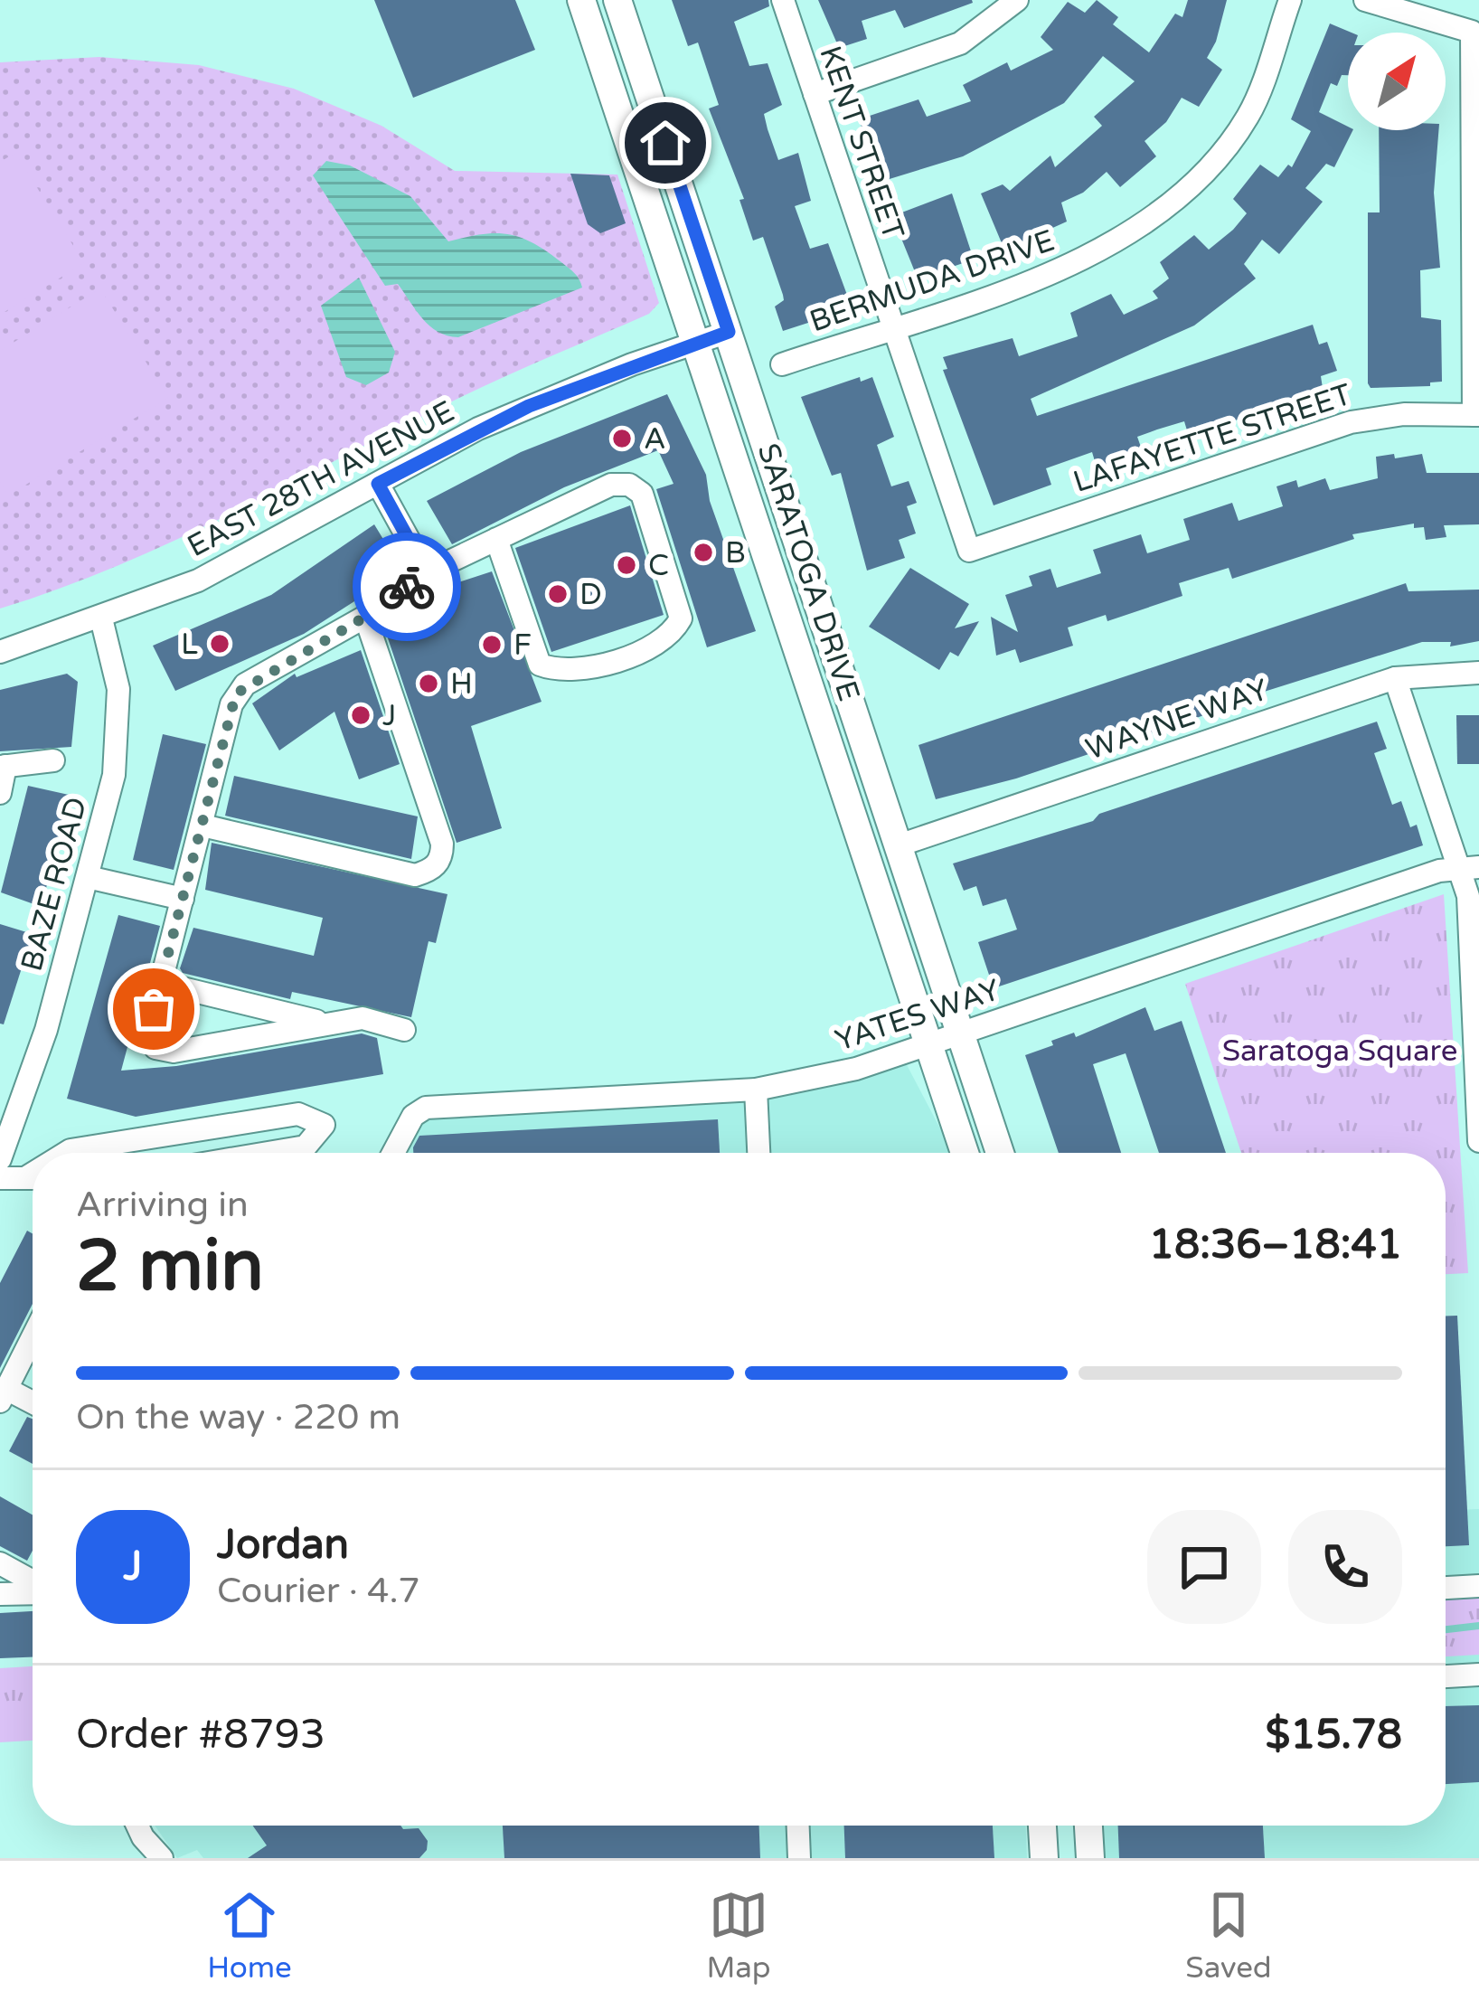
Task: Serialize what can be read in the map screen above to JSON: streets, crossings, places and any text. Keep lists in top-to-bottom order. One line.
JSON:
{"streets":{"main road":["SARATOGA DRIVE"],"street":["KENT STREET","BERMUDA DRIVE","LAFAYETTE STREET","EAST 28TH AVENUE","WAYNE WAY","BAZE ROAD","YATES WAY"]},"crossings":[["KENT STREET","BERMUDA DRIVE"],["KENT STREET","LAFAYETTE STREET"],["EAST 28TH AVENUE","SARATOGA DRIVE"],["EAST 28TH AVENUE","BAZE ROAD"],["SARATOGA DRIVE","WAYNE WAY"],["SARATOGA DRIVE","YATES WAY"]],"parks":["Saratoga Square"],"places":["A","B","C","D","L","F","H","J"],"north":"top right","page":{"heading":["2 min","Arriving in","18:36–18:41"],"panel":["Jordan","Courier · 4.7","Order #8793","$15.78"],"bar":"On the way · 220 m","round":"J","tabs":["Home","Map","Saved"]}}
